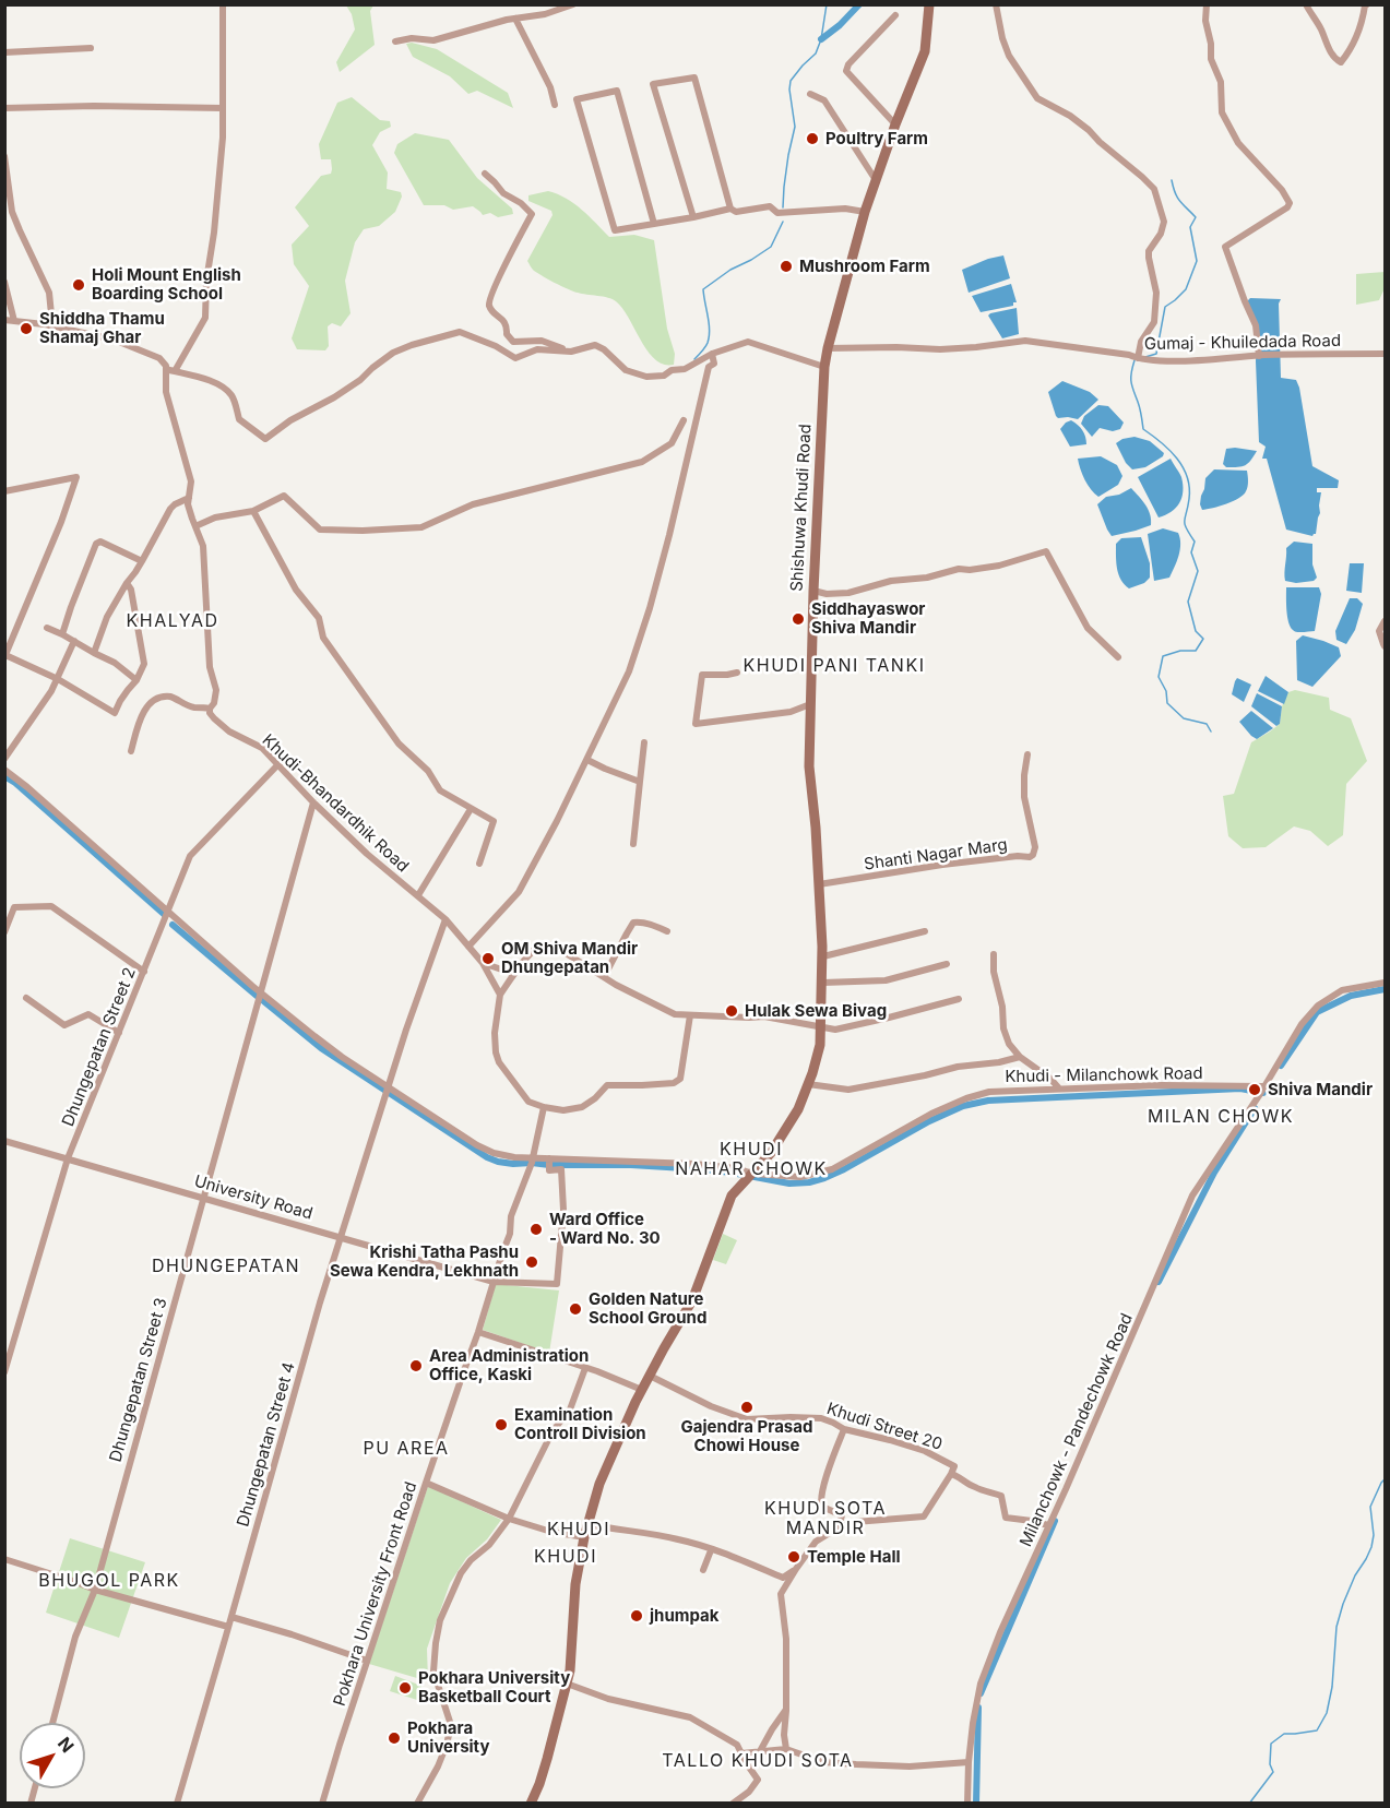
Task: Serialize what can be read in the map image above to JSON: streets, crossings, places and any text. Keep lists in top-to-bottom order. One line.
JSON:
{"streets":{"main road":["Shishuwa Khudi Road"],"street":["Gumaj - Khuiledada Road","Khudi-Bhandardhik Road","Shanti Nagar Marg","Dhungepatan Street 2","Khudi - Milanchowk Road","University Road","Dhungepatan Street 3","Khudi Street 20","Milanchowk - Pandechowk Road","Dhungepatan Street 4","Pokhara University Front Road"]},"crossings":[["Gumaj - Khuiledada Road","Shishuwa Khudi Road"],["Shishuwa Khudi Road","Shanti Nagar Marg"],["Shishuwa Khudi Road","Khudi - Milanchowk Road"],["Shishuwa Khudi Road","Khudi Street 20"],["Khudi-Bhandardhik Road","Dhungepatan Street 2"],["Khudi-Bhandardhik Road","Dhungepatan Street 3"],["Khudi-Bhandardhik Road","Dhungepatan Street 4"],["Dhungepatan Street 2","Khudi - Milanchowk Road"],["Dhungepatan Street 2","University Road"],["Khudi - Milanchowk Road","University Road"],["Khudi - Milanchowk Road","Dhungepatan Street 3"],["Khudi - Milanchowk Road","Milanchowk - Pandechowk Road"],["Khudi - Milanchowk Road","Dhungepatan Street 4"],["Khudi - Milanchowk Road","Pokhara University Front Road"],["University Road","Dhungepatan Street 3"],["University Road","Dhungepatan Street 4"],["University Road","Pokhara University Front Road"]],"districts":["KHALYAD","KHUDI PANI TANKI","MILAN CHOWK","KHUDI NAHAR CHOWK","DHUNGEPATAN","PU AREA","KHUDI SOTA MANDIR","KHUDI","KHUDI","BHUGOL PARK","TALLO KHUDI SOTA"],"places":["Poultry Farm","Mushroom Farm","Holi Mount English Boarding School","Shiddha Thamu Shamaj Ghar","Siddhayaswor Shiva Mandir","OM Shiva Mandir Dhungepatan","Hulak Sewa Bivag","Shiva Mandir","Ward Office - Ward No. 30","Krishi Tatha Pashu Sewa Kendra, Lekhnath","Golden Nature School Ground","Area Administration Office, Kaski","Gajendra Prasad Chowi House","Examination Controll Division","Temple Hall","jhumpak","Pokhara University Basketball Court","Pokhara University"],"north":"top right"}
